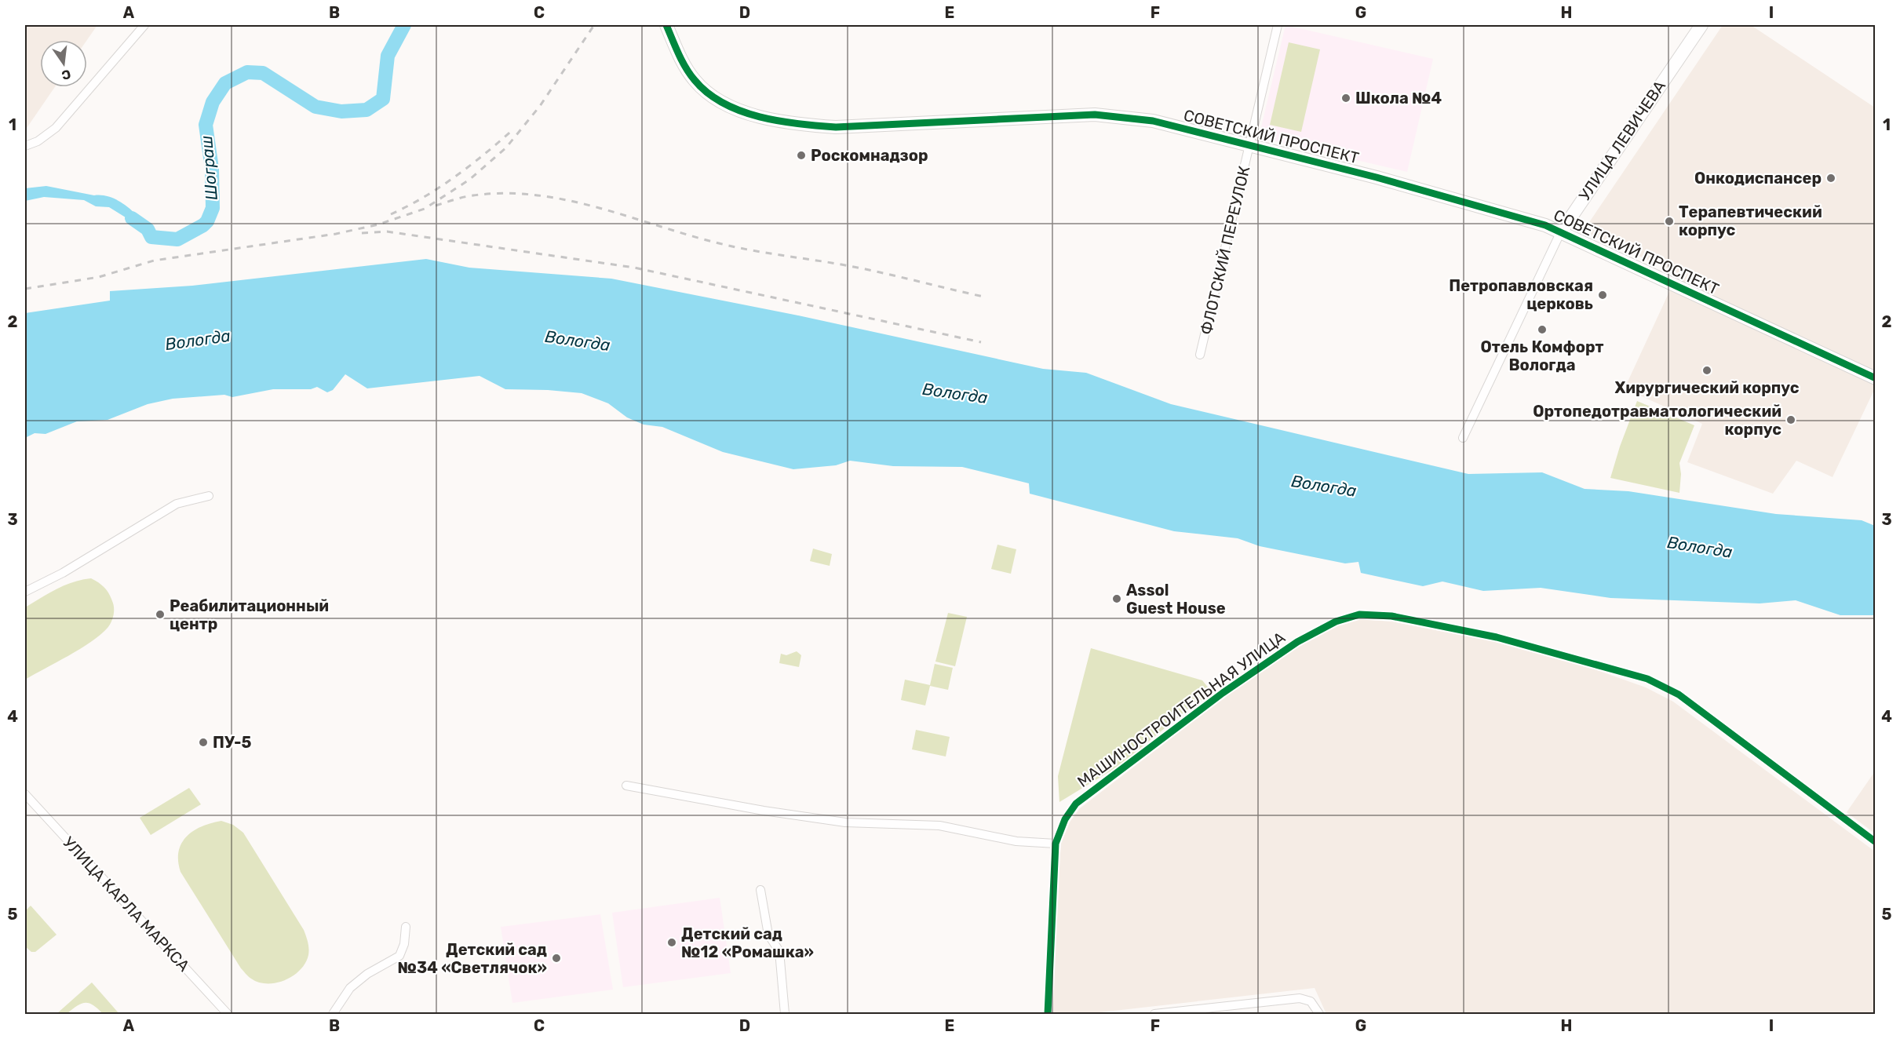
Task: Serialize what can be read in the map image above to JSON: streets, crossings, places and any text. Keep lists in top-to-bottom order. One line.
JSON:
{"streets":{"street":["СОВЕТСКИЙ ПРОСПЕКТ","УЛИЦА ЛЕВИЧЕВА","ФЛОТСКИЙ ПЕРЕУЛОК","МАШИНОСТРОИТЕЛЬНАЯ УЛИЦА","УЛИЦА КАРЛА МАРКСА"]},"crossings":[["СОВЕТСКИЙ ПРОСПЕКТ","УЛИЦА ЛЕВИЧЕВА"],["СОВЕТСКИЙ ПРОСПЕКТ","ФЛОТСКИЙ ПЕРЕУЛОК"]],"water":["Шограш","Вологда"],"places":["Школа №4","Роскомнадзор","Онкодиспансер","Терапевтический корпус","Петропавловская церковь","Отель Комфорт Вологда","Хирургический корпус","Ортопедотравматологический корпус","Assol Guest House","Реабилитационный центр","ПУ-5","Детский сад №12 «Ромашка»","Детский сад №34 «Светлячок»"],"north":"bottom","grid":{"columns":["A","B","C","D","E","F","G","H","I"],"rows":["1","2","3","4","5"]}}
